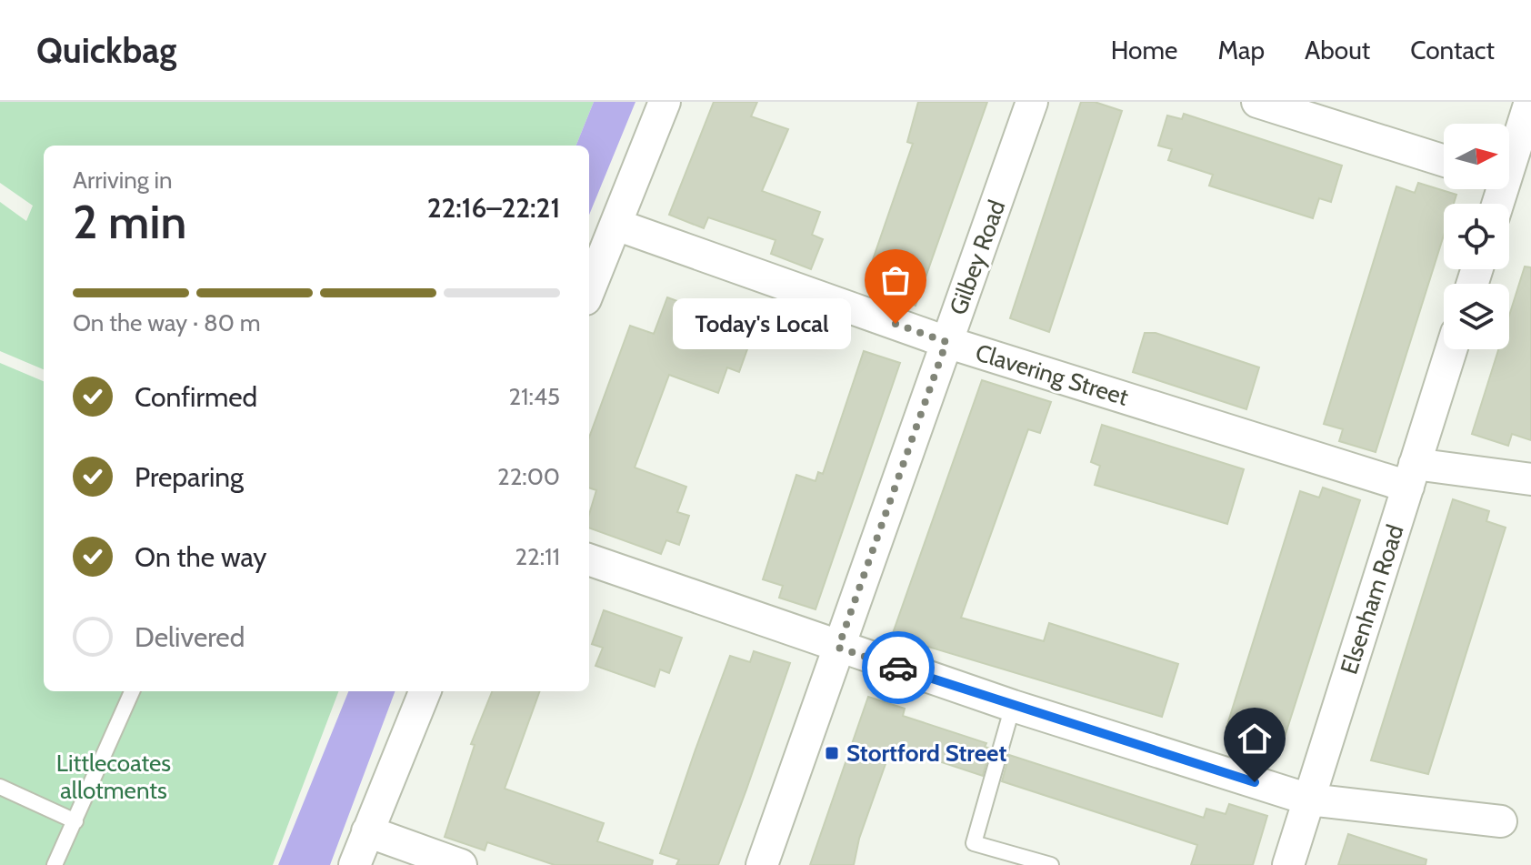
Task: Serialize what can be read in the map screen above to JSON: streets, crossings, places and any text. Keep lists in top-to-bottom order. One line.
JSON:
{"streets":{"street":["Gilbey Road","Clavering Street","Elsenham Road"]},"crossings":[["Gilbey Road","Clavering Street"],["Clavering Street","Elsenham Road"]],"parks":["Littlecoates allotments"],"places":{"other":["Today's Local"],"transit":["Stortford Street"]},"north":"right","page":{"header":"Quickbag","nav":["Home","Map","About","Contact"],"heading":["2 min","Arriving in","22:16–22:21"],"bar":"On the way · 80 m","bubble":"Today's Local","list":[["Confirmed","21:45"],["Preparing","22:00"],["On the way","22:11"],"Delivered"]}}
